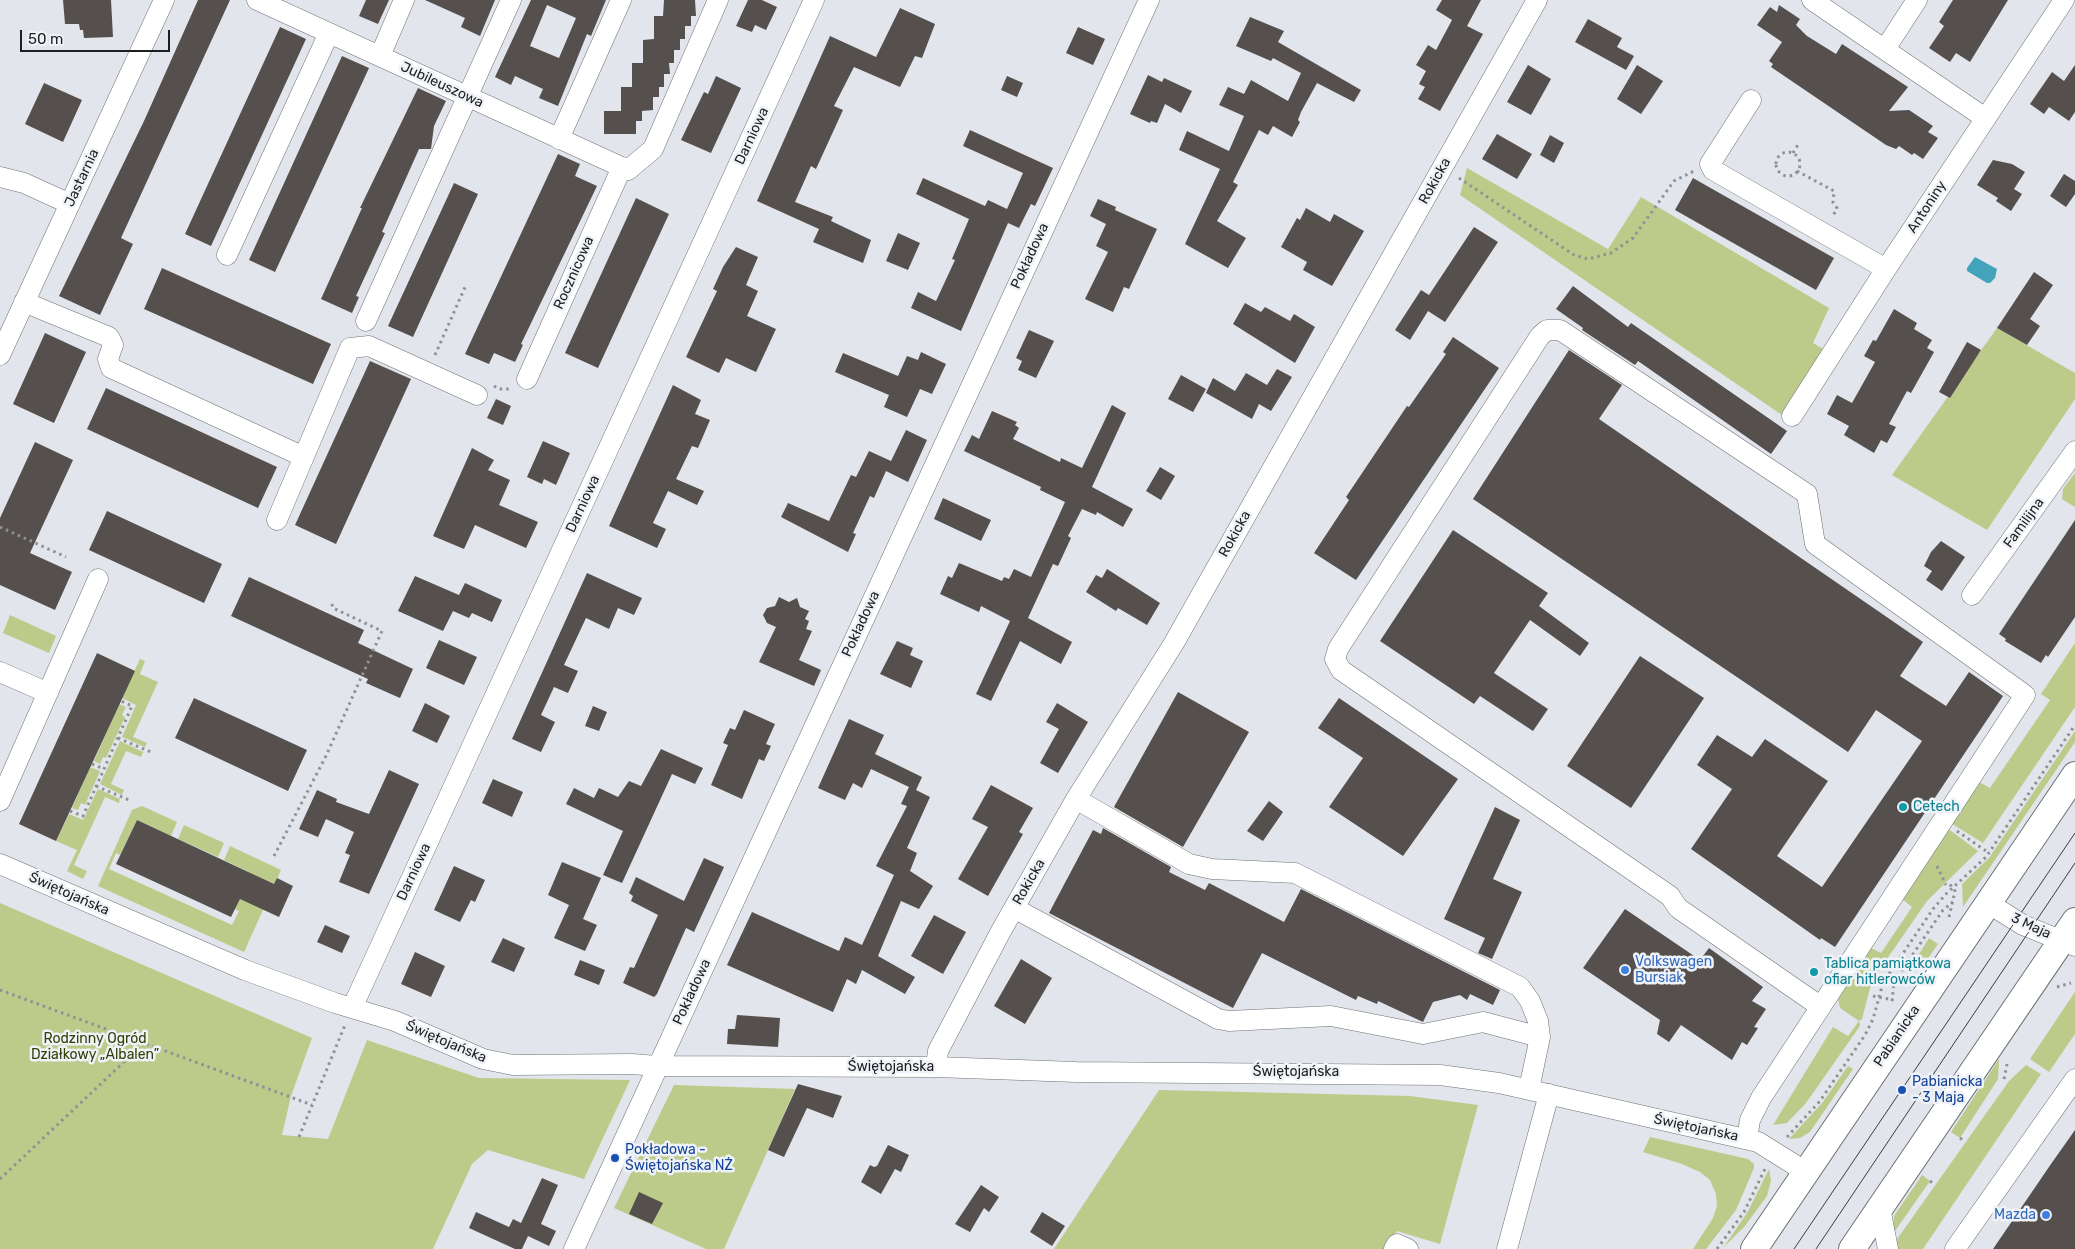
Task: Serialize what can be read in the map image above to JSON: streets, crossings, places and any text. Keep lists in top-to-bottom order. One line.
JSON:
{"streets":{"main road":["Pabianicka"],"street":["Jubileuszowa","Darniowa","Jastarnia","Rokicka","Antoniny","Pokładowa","Rocznicowa","Familijna","Świętojańska","3 Maja"]},"crossings":[["Jubileuszowa","Rocznicowa"],["Darniowa","Świętojańska"],["Rokicka","Świętojańska"],["Pokładowa","Świętojańska"],["Świętojańska","Pabianicka"],["3 Maja","Pabianicka"]],"parks":["Rodzinny Ogród Działkowy „Albalen”"],"places":["Cetech","Volkswagen Bursiak","Tablica pamiątkowa ofiar hitlerowców","Pabianicka - 3 Maja","Pokładowa - Świętojańska NŻ","Mazda"],"scale_bar":"50 m"}
